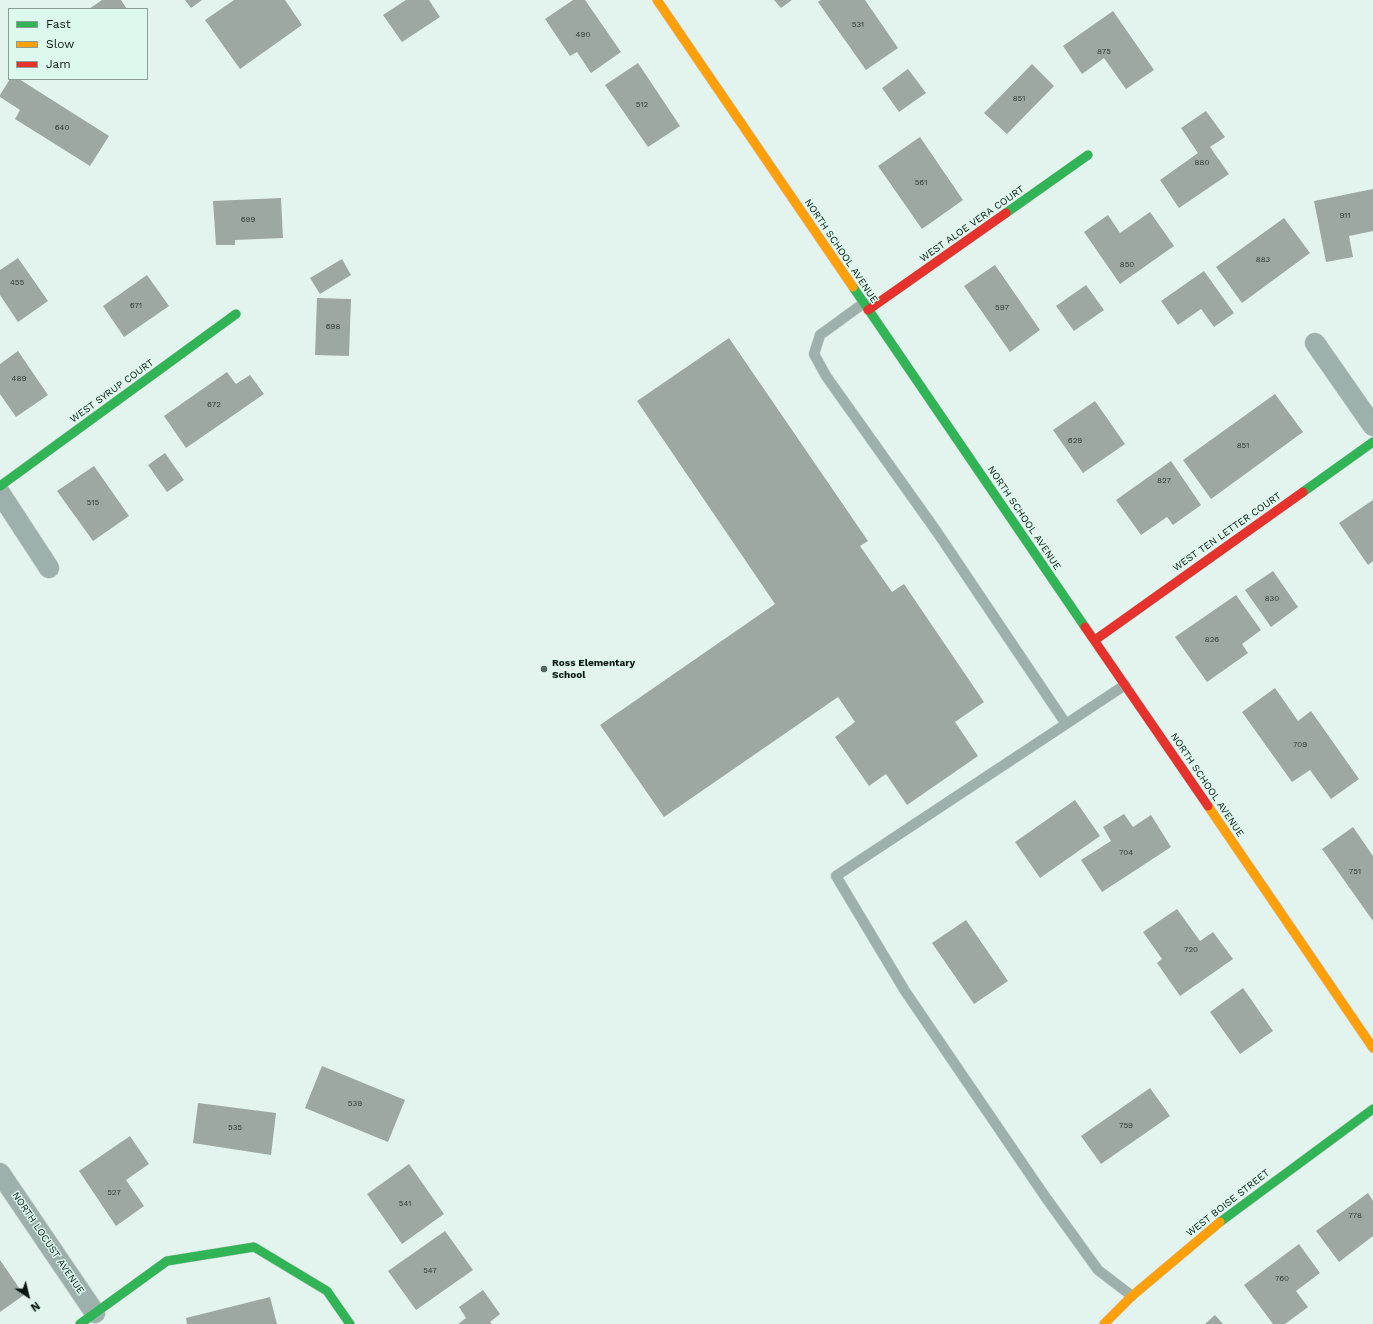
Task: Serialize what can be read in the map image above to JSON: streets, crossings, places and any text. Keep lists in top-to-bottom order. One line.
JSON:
{"streets":{"street":["WEST ALOE VERA COURT","NORTH SCHOOL AVENUE","WEST SYRUP COURT","WEST TEN LETTER COURT","WEST BOISE STREET","NORTH LOCUST AVENUE"]},"crossings":[["WEST ALOE VERA COURT","NORTH SCHOOL AVENUE"],["NORTH SCHOOL AVENUE","WEST TEN LETTER COURT"]],"places":["Ross Elementary School"],"house_numbers":["531","490","875","851","512","640","880","561","911","699","883","850","455","671","597","698","489","672","629","851","827","515","830","826","709","704","751","720","539","759","535","527","541","778","547","760"],"legend":["Fast","Slow","Jam"],"north":"bottom right"}
